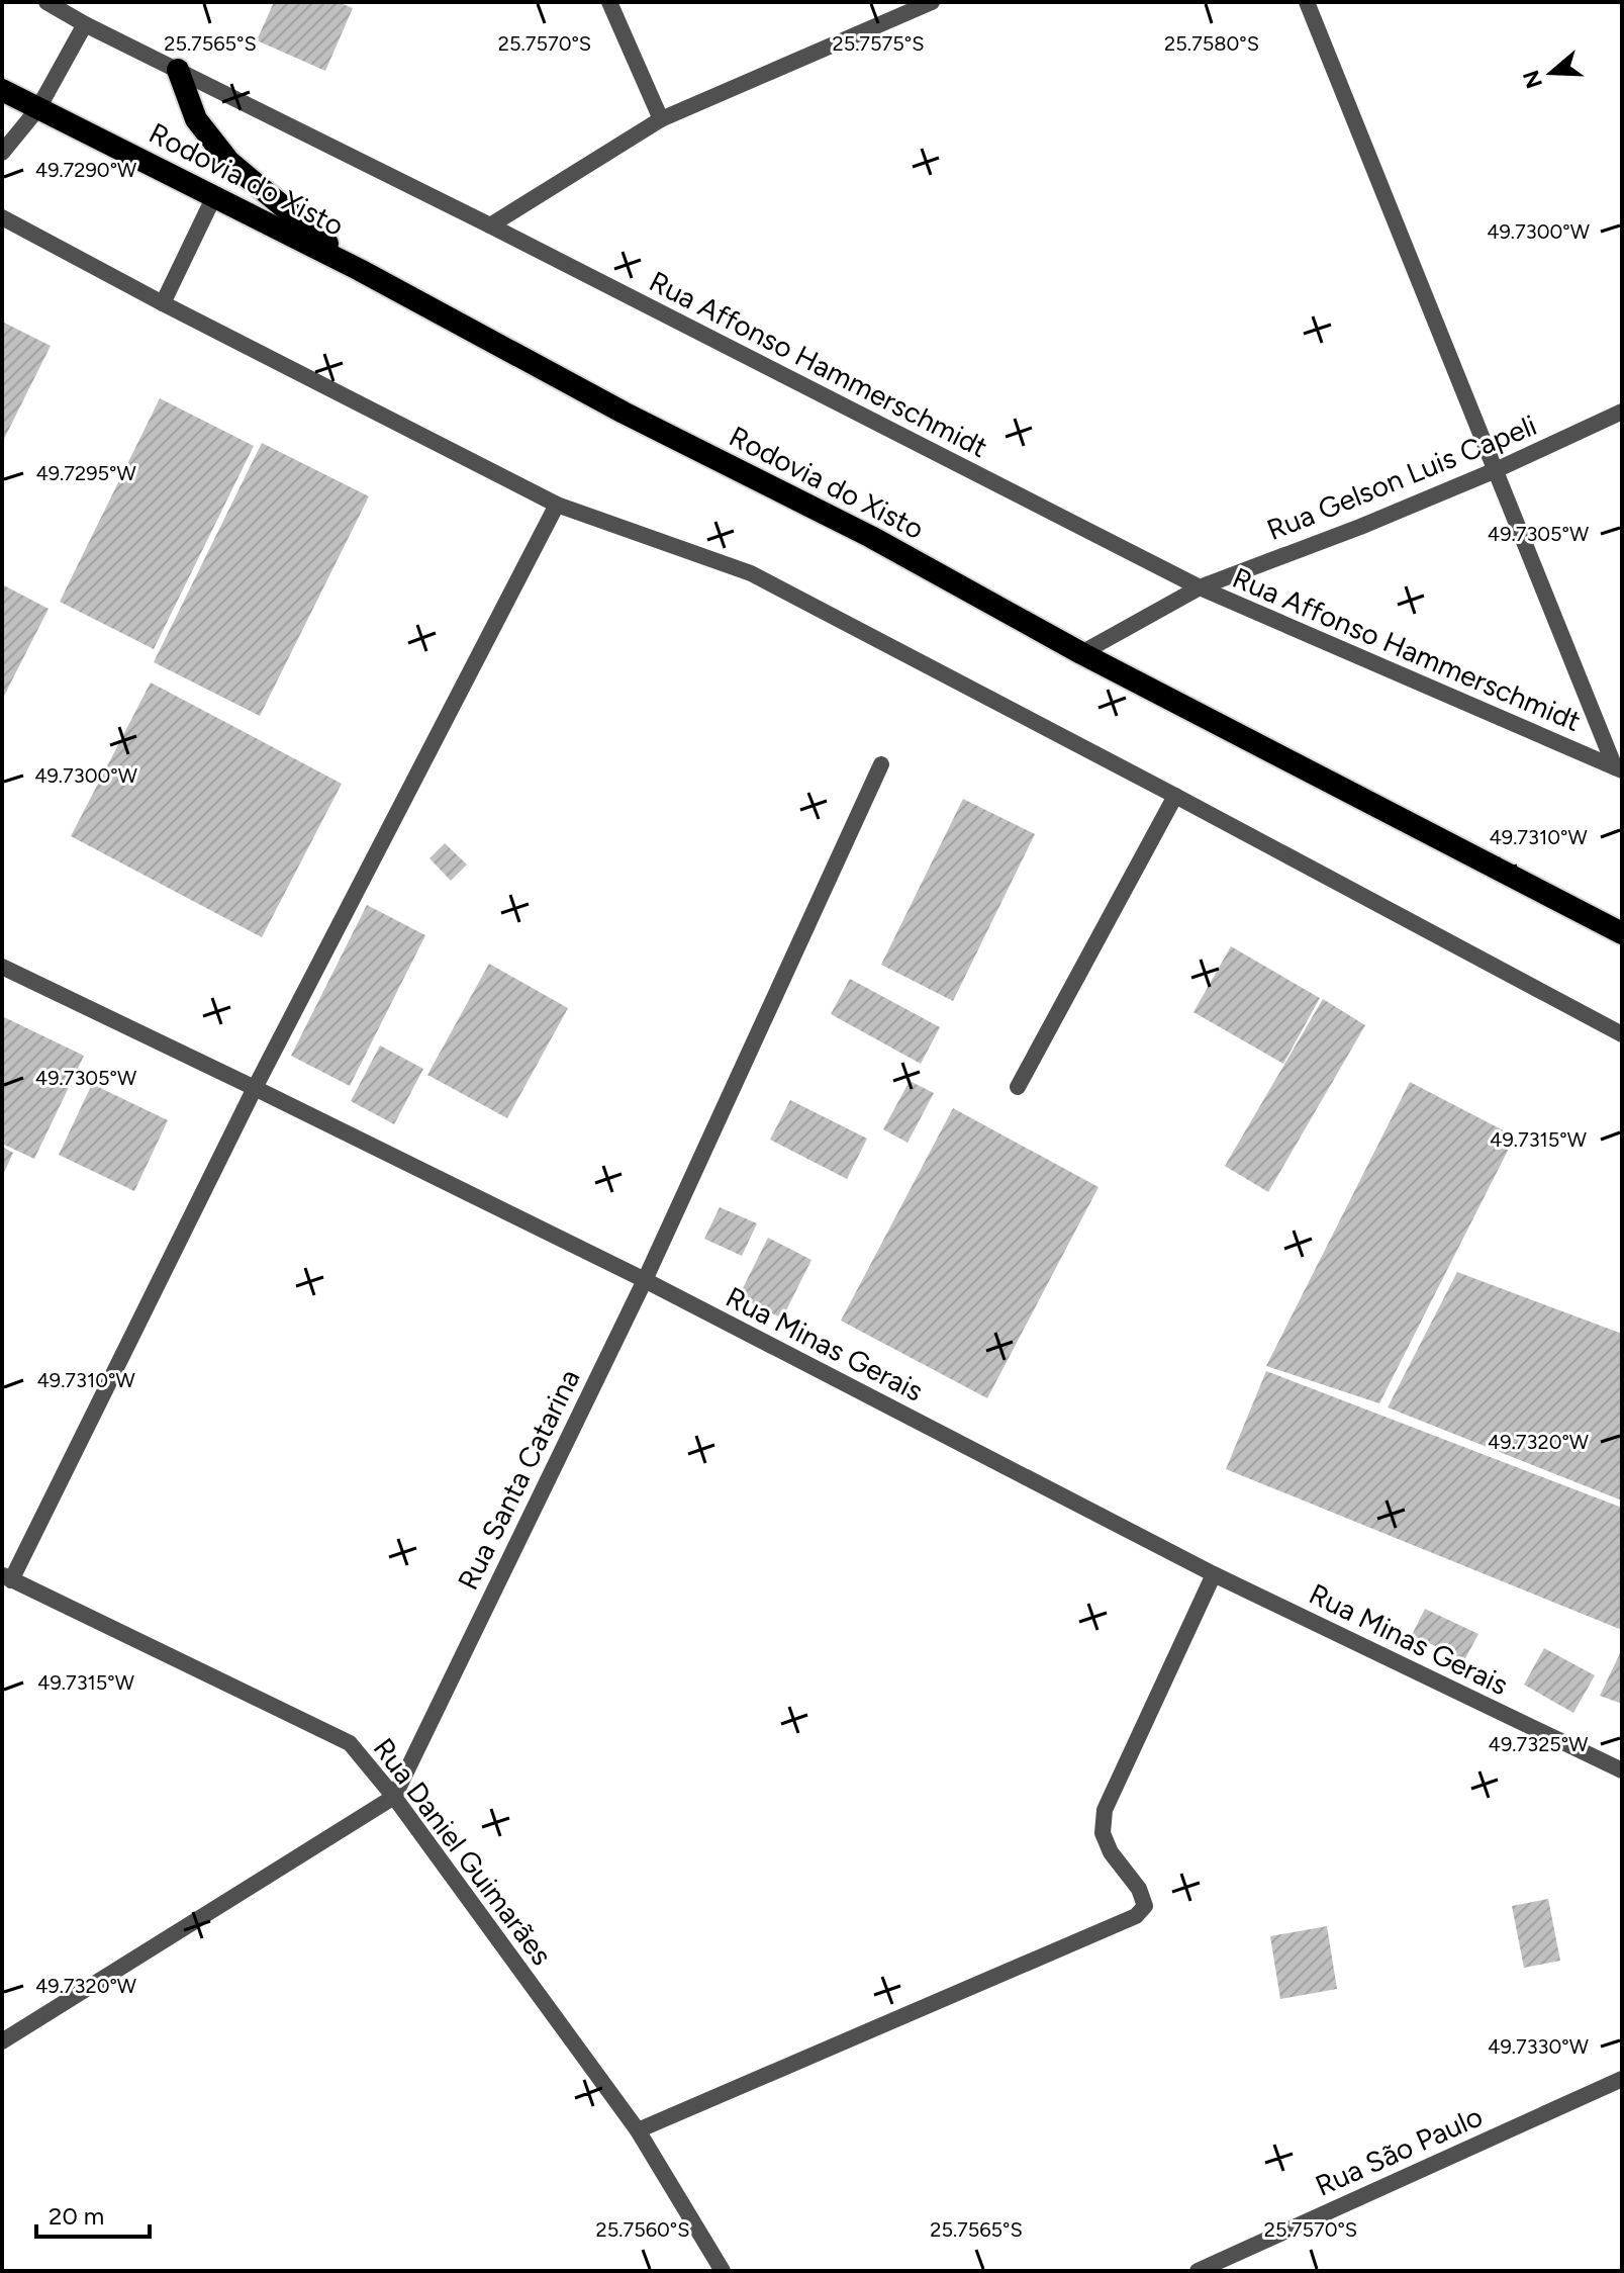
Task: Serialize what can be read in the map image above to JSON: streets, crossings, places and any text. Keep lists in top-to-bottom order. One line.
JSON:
{"streets":{"highway":["Rodovia do Xisto"],"street":["Rua Affonso Hammerschmidt","Rua Gelson Luis Capeli","Rua Minas Gerais","Rua Santa Catarina","Rua Daniel Guimarães","Rua São Paulo"]},"crossings":[["Rodovia do Xisto","Rua Gelson Luis Capeli"],["Rua Affonso Hammerschmidt","Rua Gelson Luis Capeli"],["Rua Minas Gerais","Rua Santa Catarina"],["Rua Santa Catarina","Rua Daniel Guimarães"]],"scale_bar":"20 m","north":"left","coordinates":["25.7565°S","25.7570°S","25.7575°S","25.7580°S","49.7290°W","49.7300°W","49.7295°W","49.7305°W","49.7310°W","49.7315°W","49.7320°W","49.7325°W","49.7330°W","25.7560°S"]}
